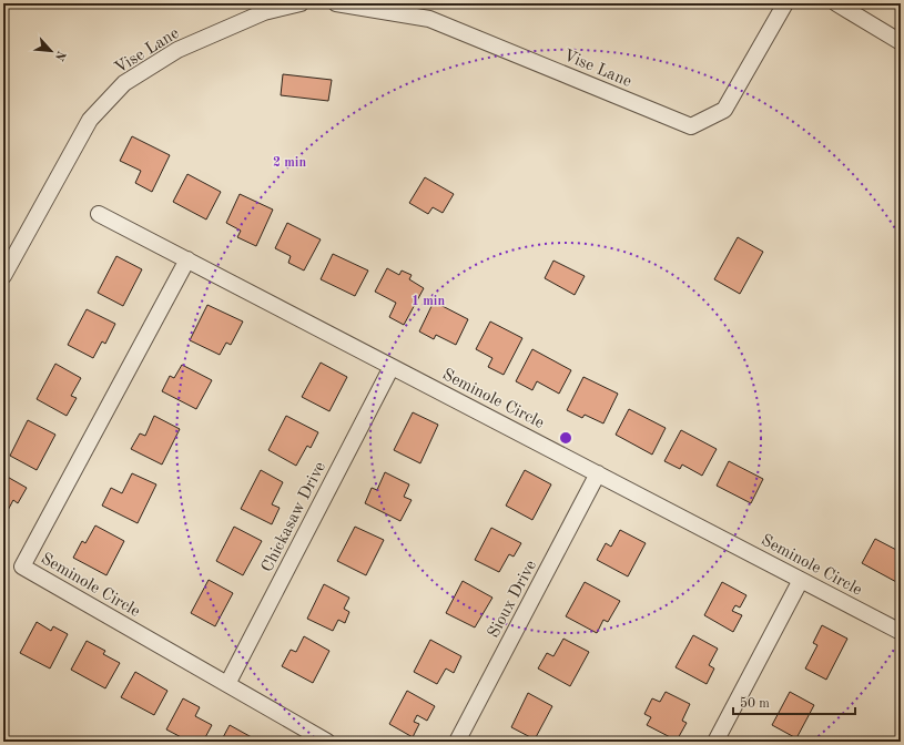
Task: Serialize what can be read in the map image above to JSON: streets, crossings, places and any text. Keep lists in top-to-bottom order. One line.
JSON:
{"streets":{"street":["Vise Lane","Seminole Circle","Chickasaw Drive","Sioux Drive"]},"crossings":[["Seminole Circle","Chickasaw Drive"],["Seminole Circle","Sioux Drive"]],"scale_bar":"50 m","north":"bottom right","rings":["2 min","1 min"]}
